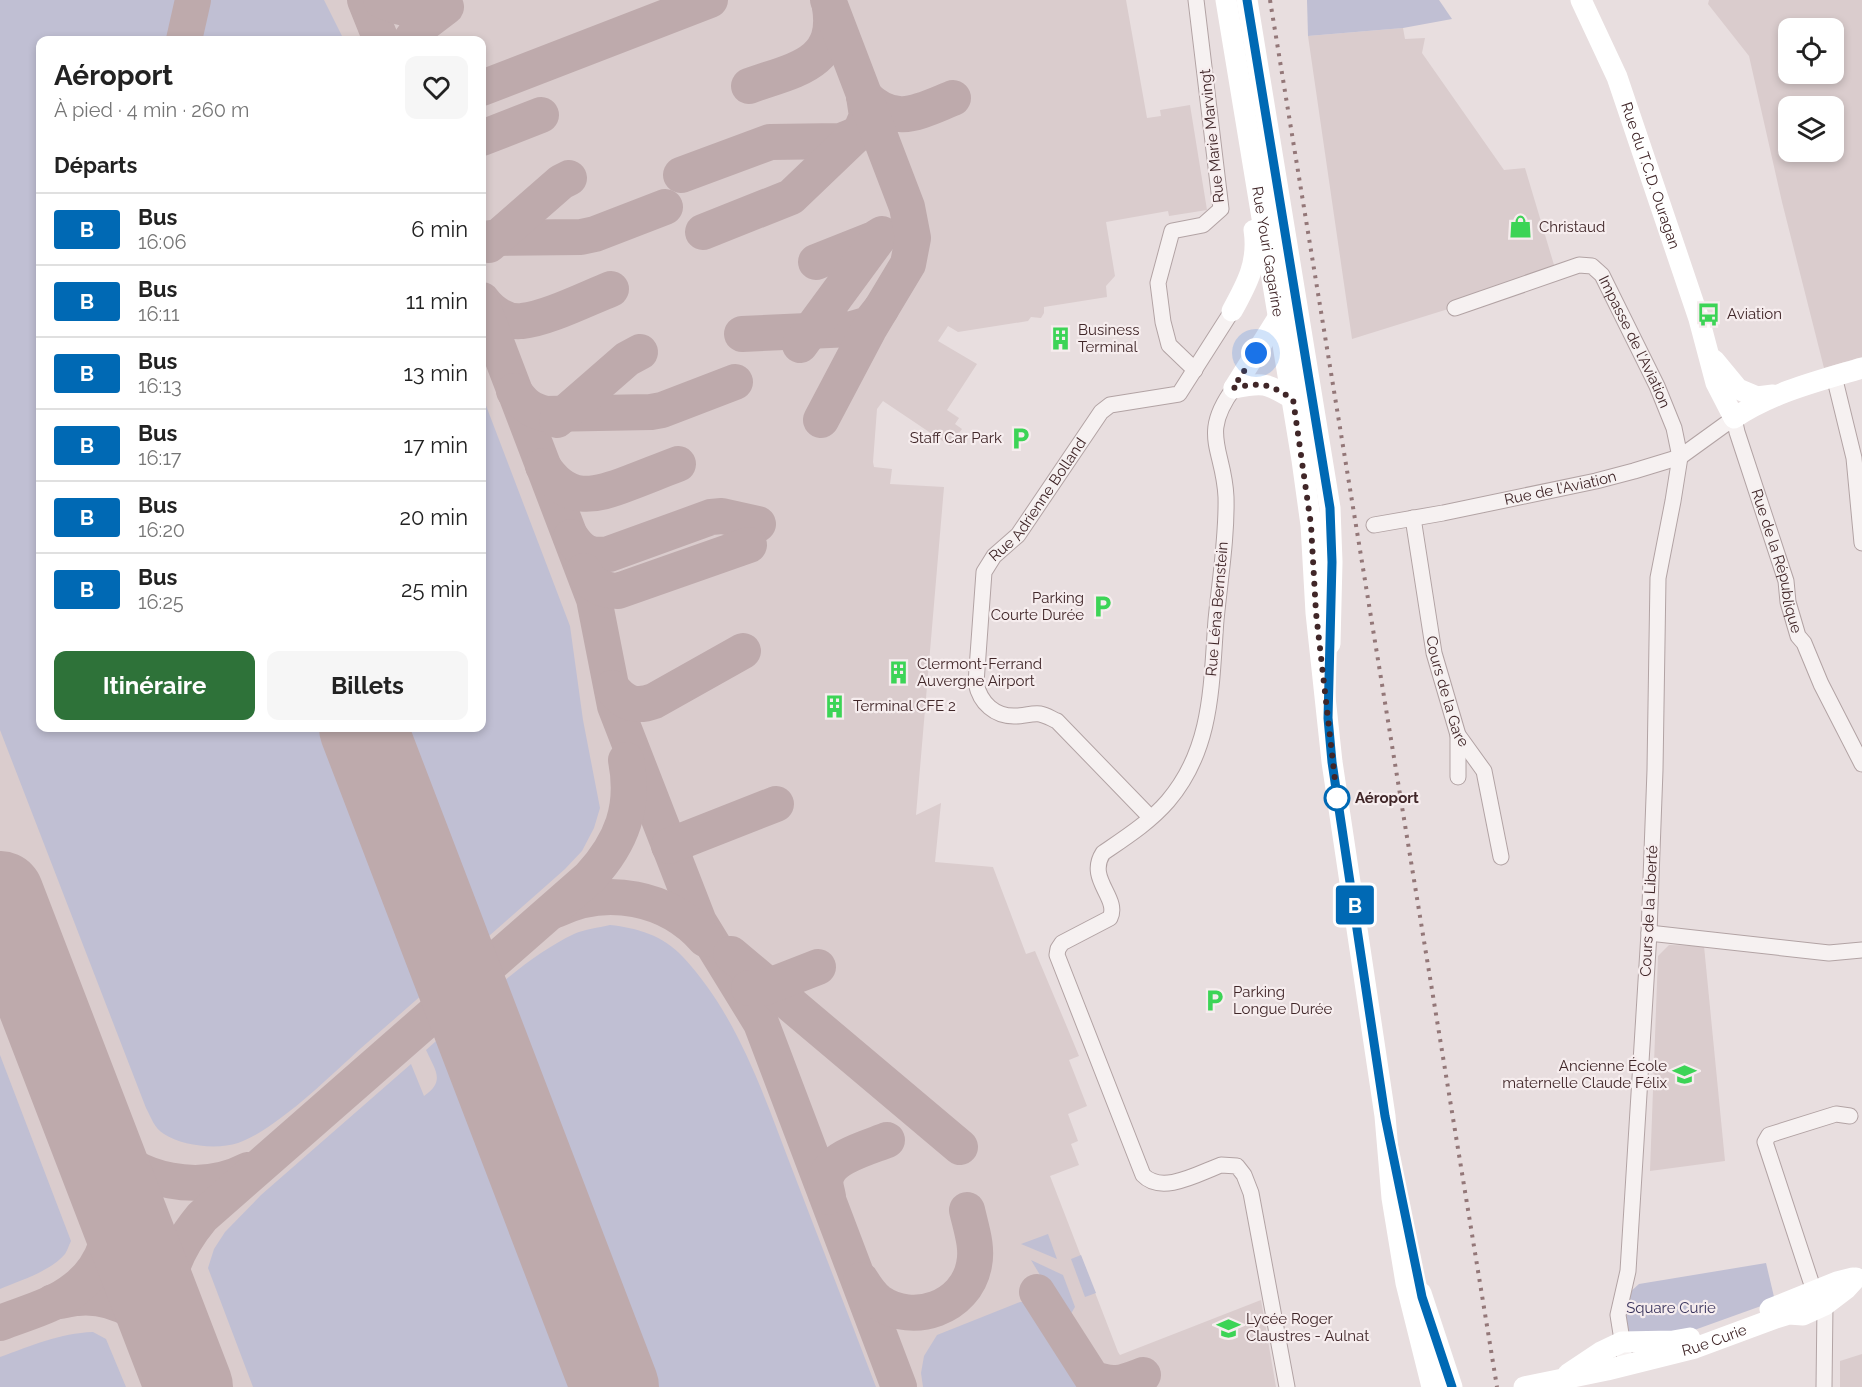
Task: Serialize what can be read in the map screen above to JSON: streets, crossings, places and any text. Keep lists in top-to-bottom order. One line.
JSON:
{"streets":{"main road":["Rue du T.C.D. Ouragan","Rue Youri Gagarine","Rue Curie"],"street":["Rue Marie Marvingt","Impasse de l'Aviation","Rue de l'Aviation","Rue Adrienne Bolland","Rue de la République","Rue Léna Bernstein","Cours de la Gare","Cours de la Liberté"]},"crossings":[["Rue Marie Marvingt","Rue Adrienne Bolland"],["Rue du T.C.D. Ouragan","Rue de l'Aviation"],["Rue du T.C.D. Ouragan","Rue de la République"],["Impasse de l'Aviation","Rue de l'Aviation"],["Impasse de l'Aviation","Cours de la Liberté"],["Rue de l'Aviation","Rue de la République"],["Rue de l'Aviation","Cours de la Gare"],["Rue de l'Aviation","Cours de la Liberté"],["Rue Adrienne Bolland","Rue Léna Bernstein"],["Cours de la Liberté","Rue Curie"]],"parks":["Square Curie"],"places":{"shop":["Christaud"],"bus stop":["Aviation"],"building":["Business Terminal","Clermont-Ferrand Auvergne Airport","Terminal CFE 2"],"parking":["Staff Car Park","Parking Courte Durée","Parking Longue Durée"],"other":["Aéroport"],"school or university":["Ancienne École maternelle Claude Félix","Lycée Roger Claustres - Aulnat"]},"lines":["bus line B"],"page":{"on_map":"B","heading":[["Aéroport","À pied · 4 min · 260 m"],"Départs"],"list":[{"mark":"B","name":"Bus","note":"16:06","value":"6 min"},{"mark":"B","name":"Bus","note":"16:11","value":"11 min"},{"mark":"B","name":"Bus","note":"16:13","value":"13 min"},{"mark":"B","name":"Bus","note":"16:17","value":"17 min"},{"mark":"B","name":"Bus","note":"16:20","value":"20 min"},{"mark":"B","name":"Bus","note":"16:25","value":"25 min"}],"buttons":["Itinéraire","Billets"]}}
